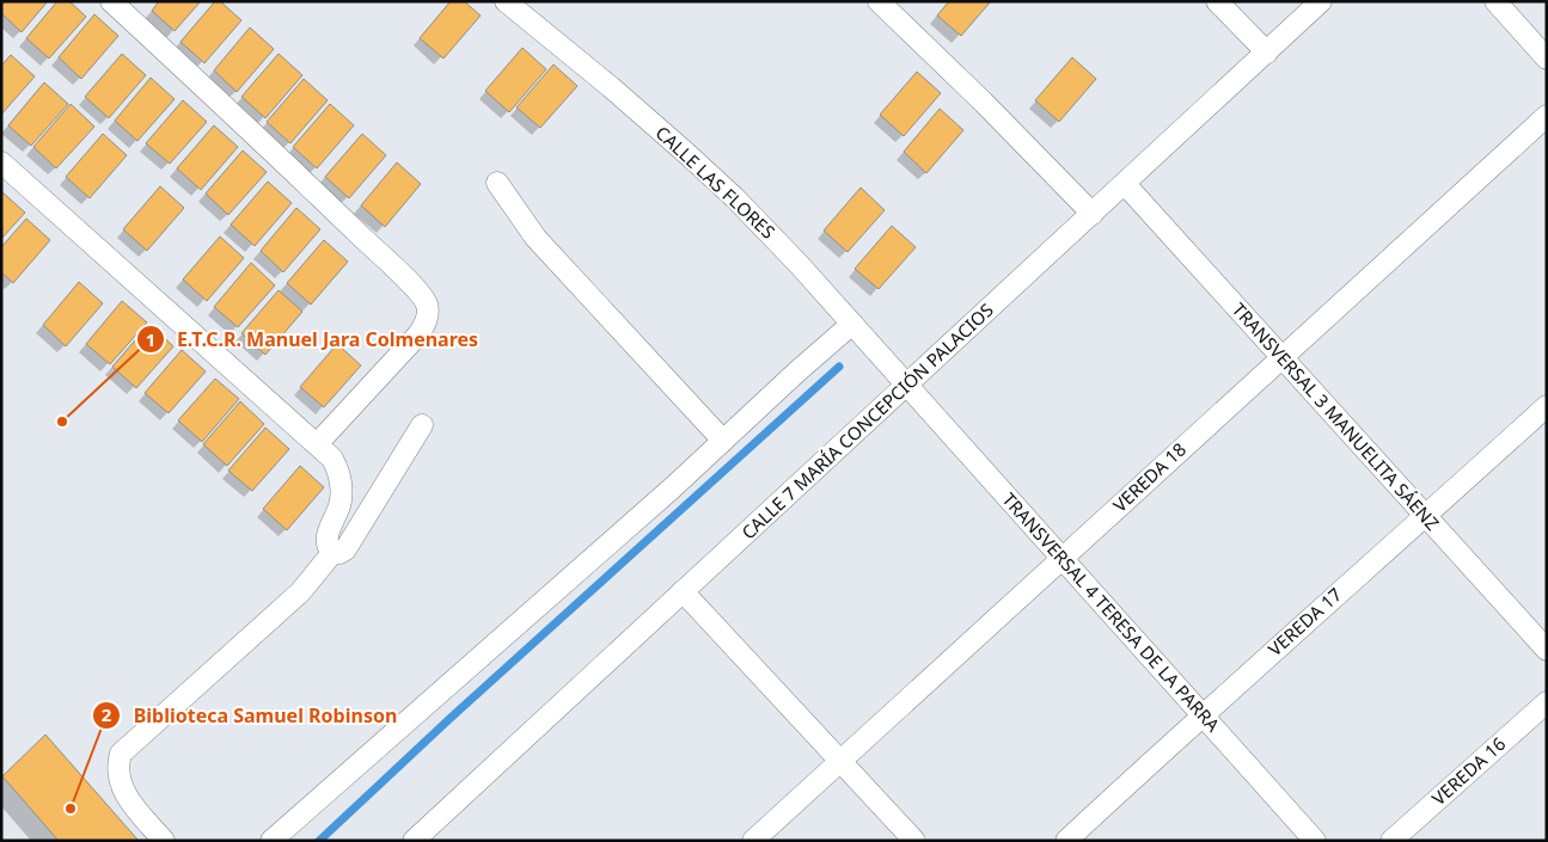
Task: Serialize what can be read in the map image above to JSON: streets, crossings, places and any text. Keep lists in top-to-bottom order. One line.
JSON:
{"streets":{"street":["CALLE LAS FLORES","TRANSVERSAL 3 MANUELITA SÁENZ","CALLE 7 MARÍA CONCEPCIÓN PALACIOS","VEREDA 18","TRANSVERSAL 4 TERESA DE LA PARRA","VEREDA 17","VEREDA 16"]},"crossings":[["CALLE LAS FLORES","CALLE 7 MARÍA CONCEPCIÓN PALACIOS"],["CALLE LAS FLORES","TRANSVERSAL 4 TERESA DE LA PARRA"],["TRANSVERSAL 3 MANUELITA SÁENZ","CALLE 7 MARÍA CONCEPCIÓN PALACIOS"],["TRANSVERSAL 3 MANUELITA SÁENZ","VEREDA 18"],["TRANSVERSAL 3 MANUELITA SÁENZ","VEREDA 17"],["CALLE 7 MARÍA CONCEPCIÓN PALACIOS","TRANSVERSAL 4 TERESA DE LA PARRA"],["VEREDA 18","TRANSVERSAL 4 TERESA DE LA PARRA"],["TRANSVERSAL 4 TERESA DE LA PARRA","VEREDA 17"]],"places":["E.T.C.R. Manuel Jara Colmenares","Biblioteca Samuel Robinson"]}
